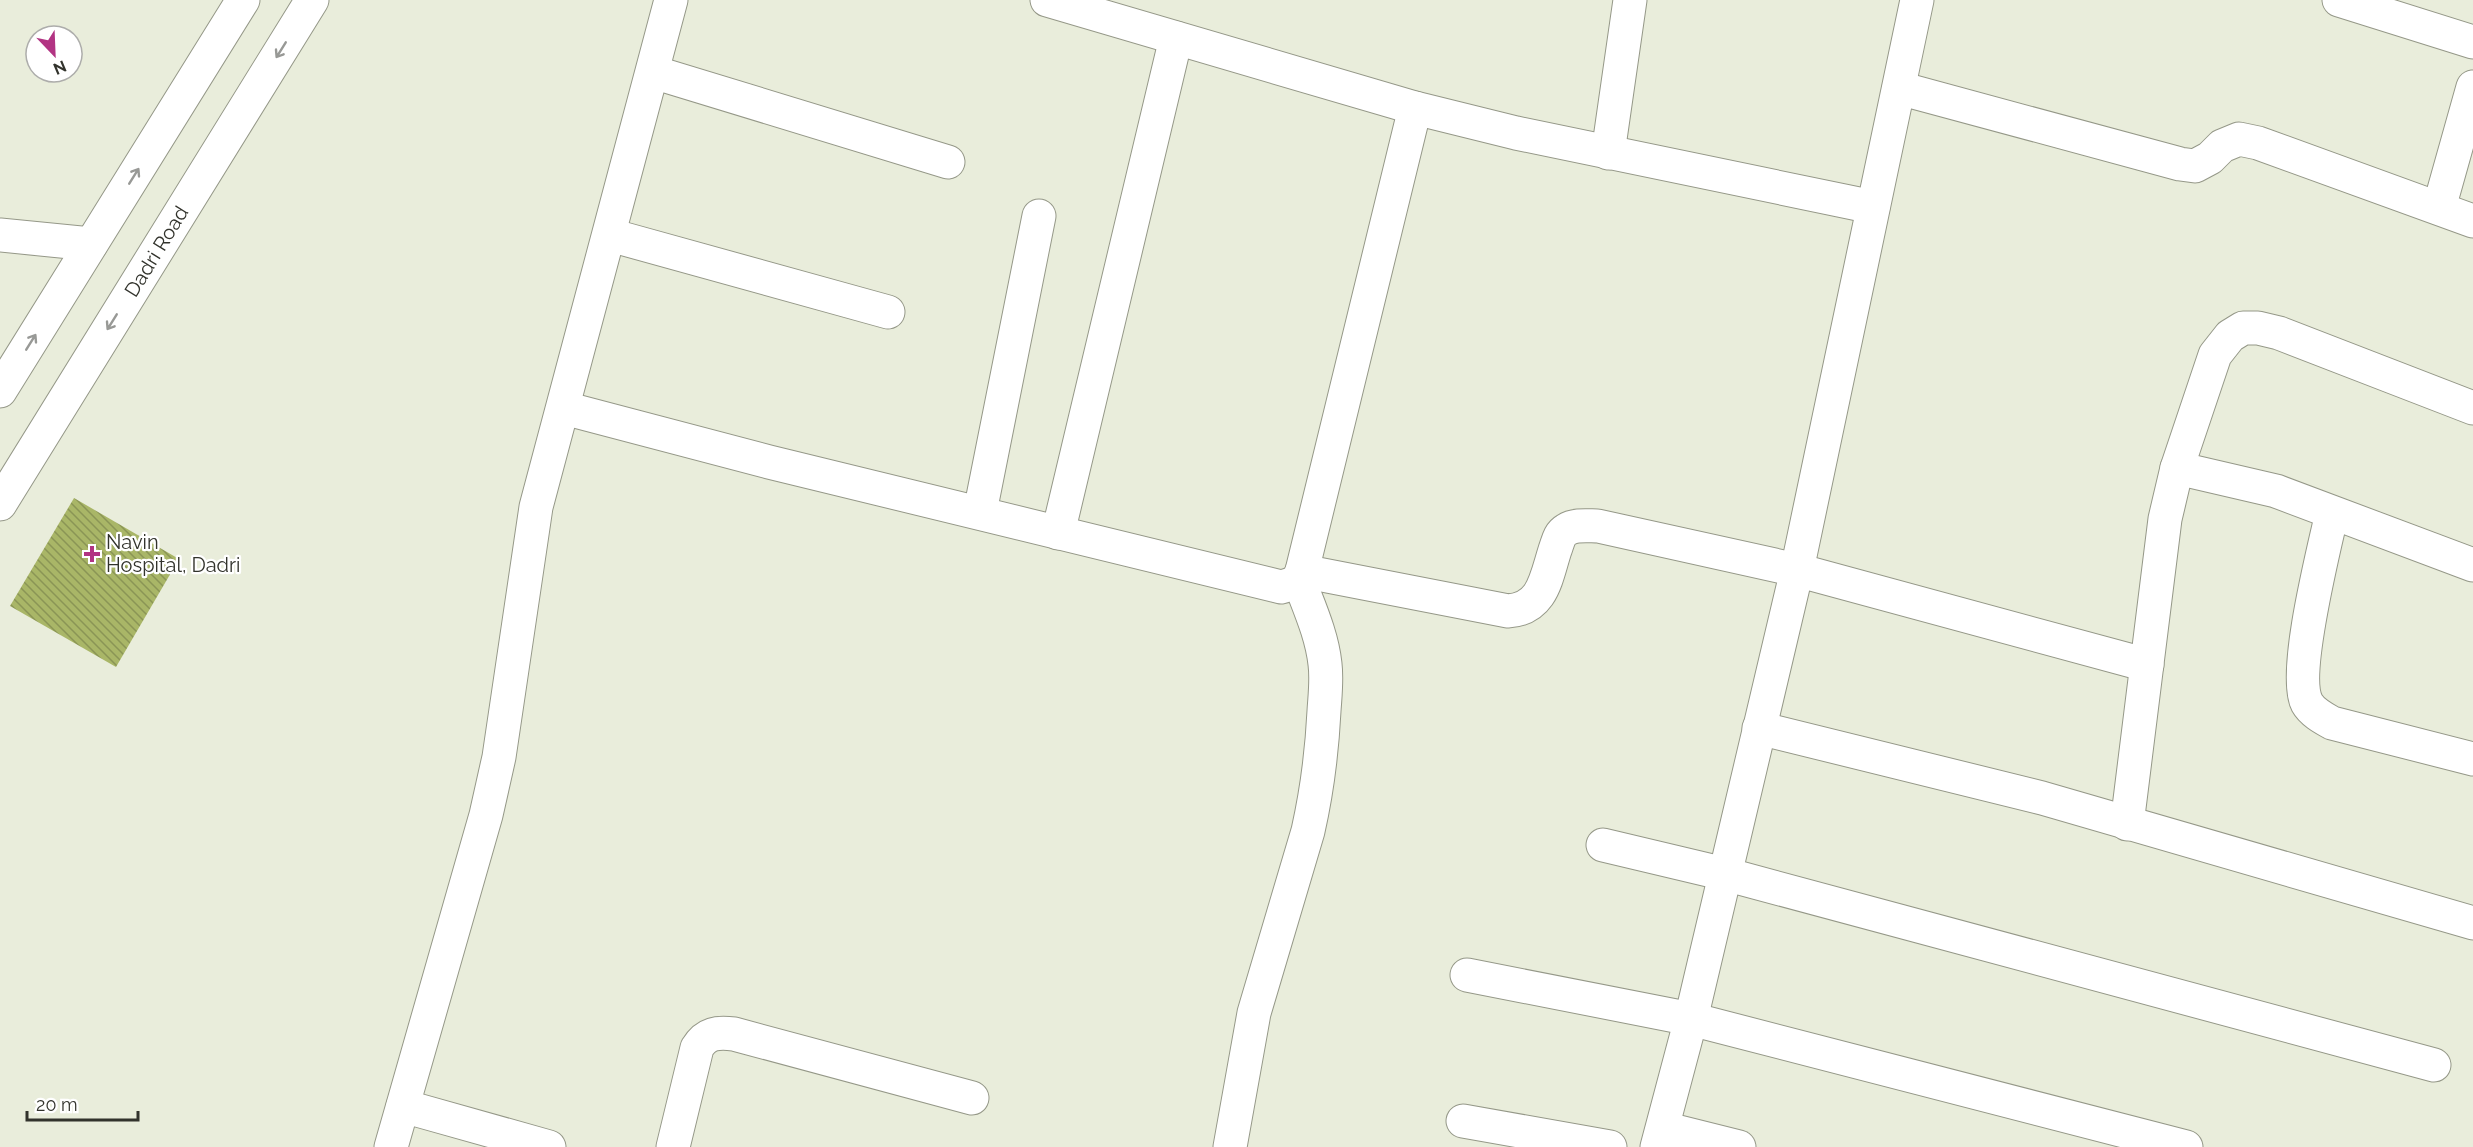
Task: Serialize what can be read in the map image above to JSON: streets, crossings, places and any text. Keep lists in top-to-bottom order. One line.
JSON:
{"streets":{"street":["Dadri Road"]},"places":{"health":["Navin Hospital, Dadri"]},"scale_bar":"20 m","north":"bottom right"}
